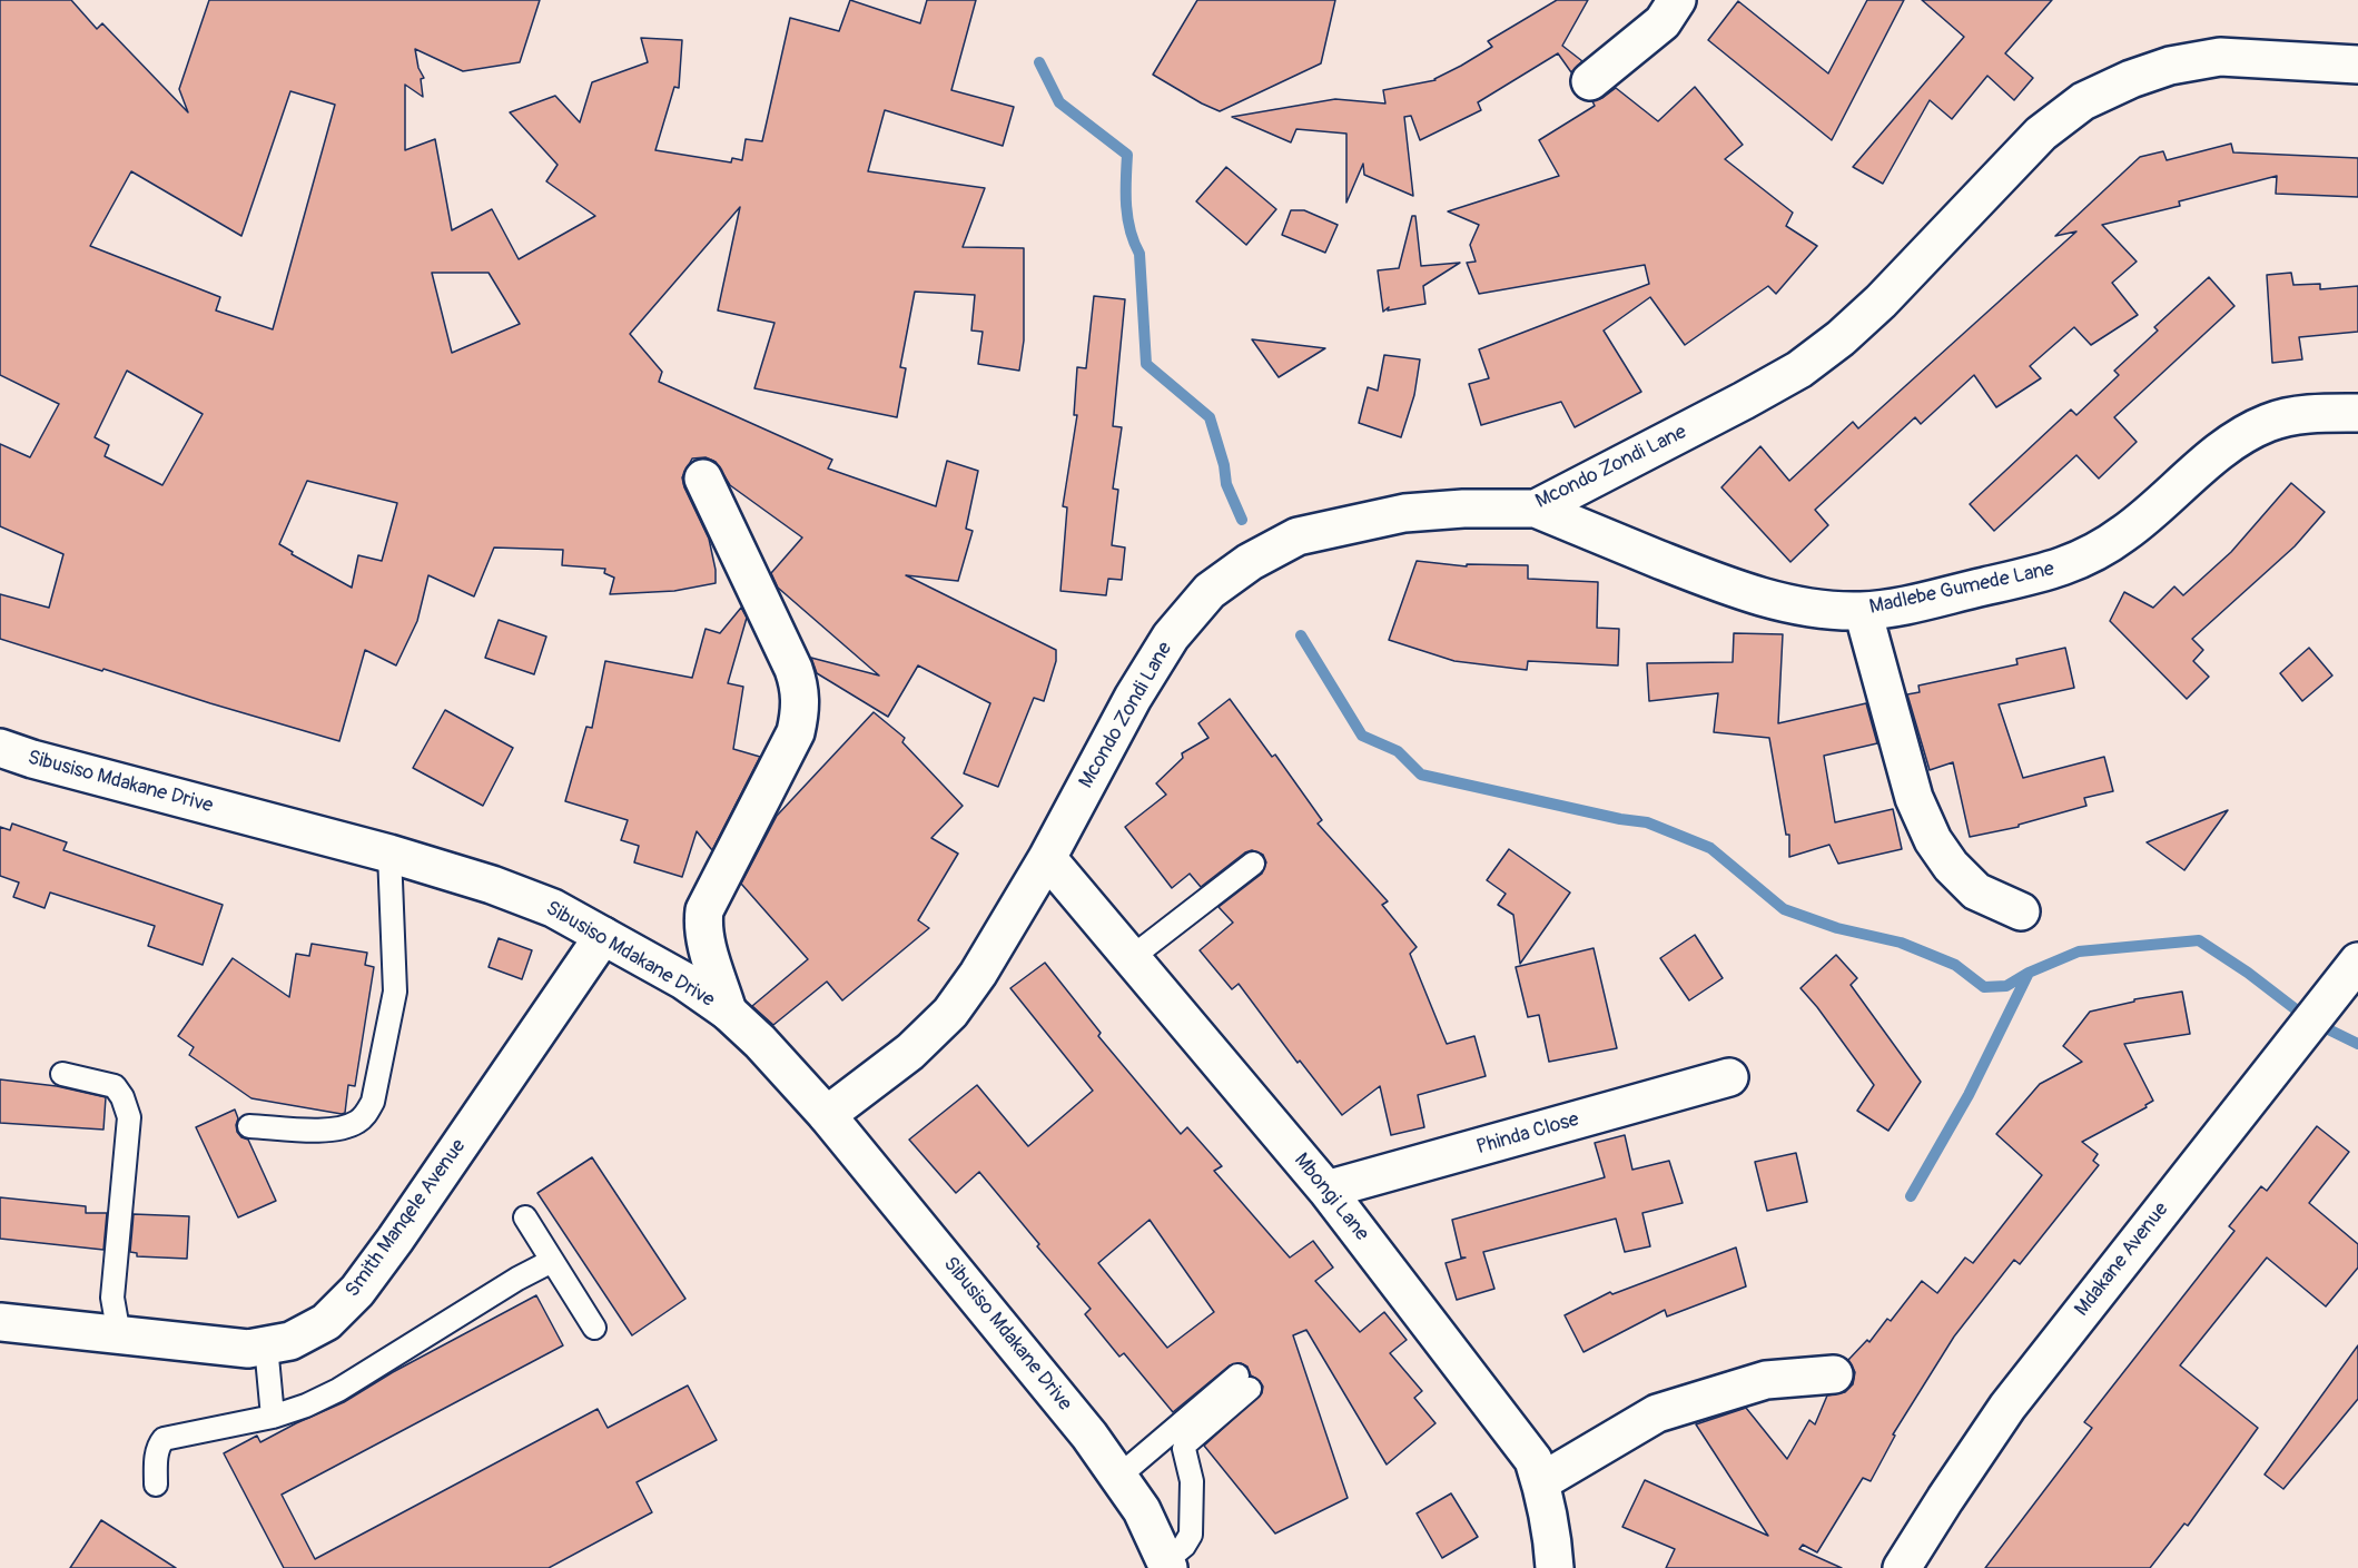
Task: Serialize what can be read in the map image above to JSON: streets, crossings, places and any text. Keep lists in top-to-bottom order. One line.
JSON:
{"streets":{"street":["Mcondo Zondi Lane","Madlebe Gumede Lane","Sibusiso Mdakane Drive","Phinda Close","Mbongi Lane","Smith Manqele Avenue","Mdakane Avenue"]},"crossings":[["Mcondo Zondi Lane","Madlebe Gumede Lane"],["Mcondo Zondi Lane","Sibusiso Mdakane Drive"],["Mcondo Zondi Lane","Mbongi Lane"],["Sibusiso Mdakane Drive","Smith Manqele Avenue"],["Phinda Close","Mbongi Lane"]]}
